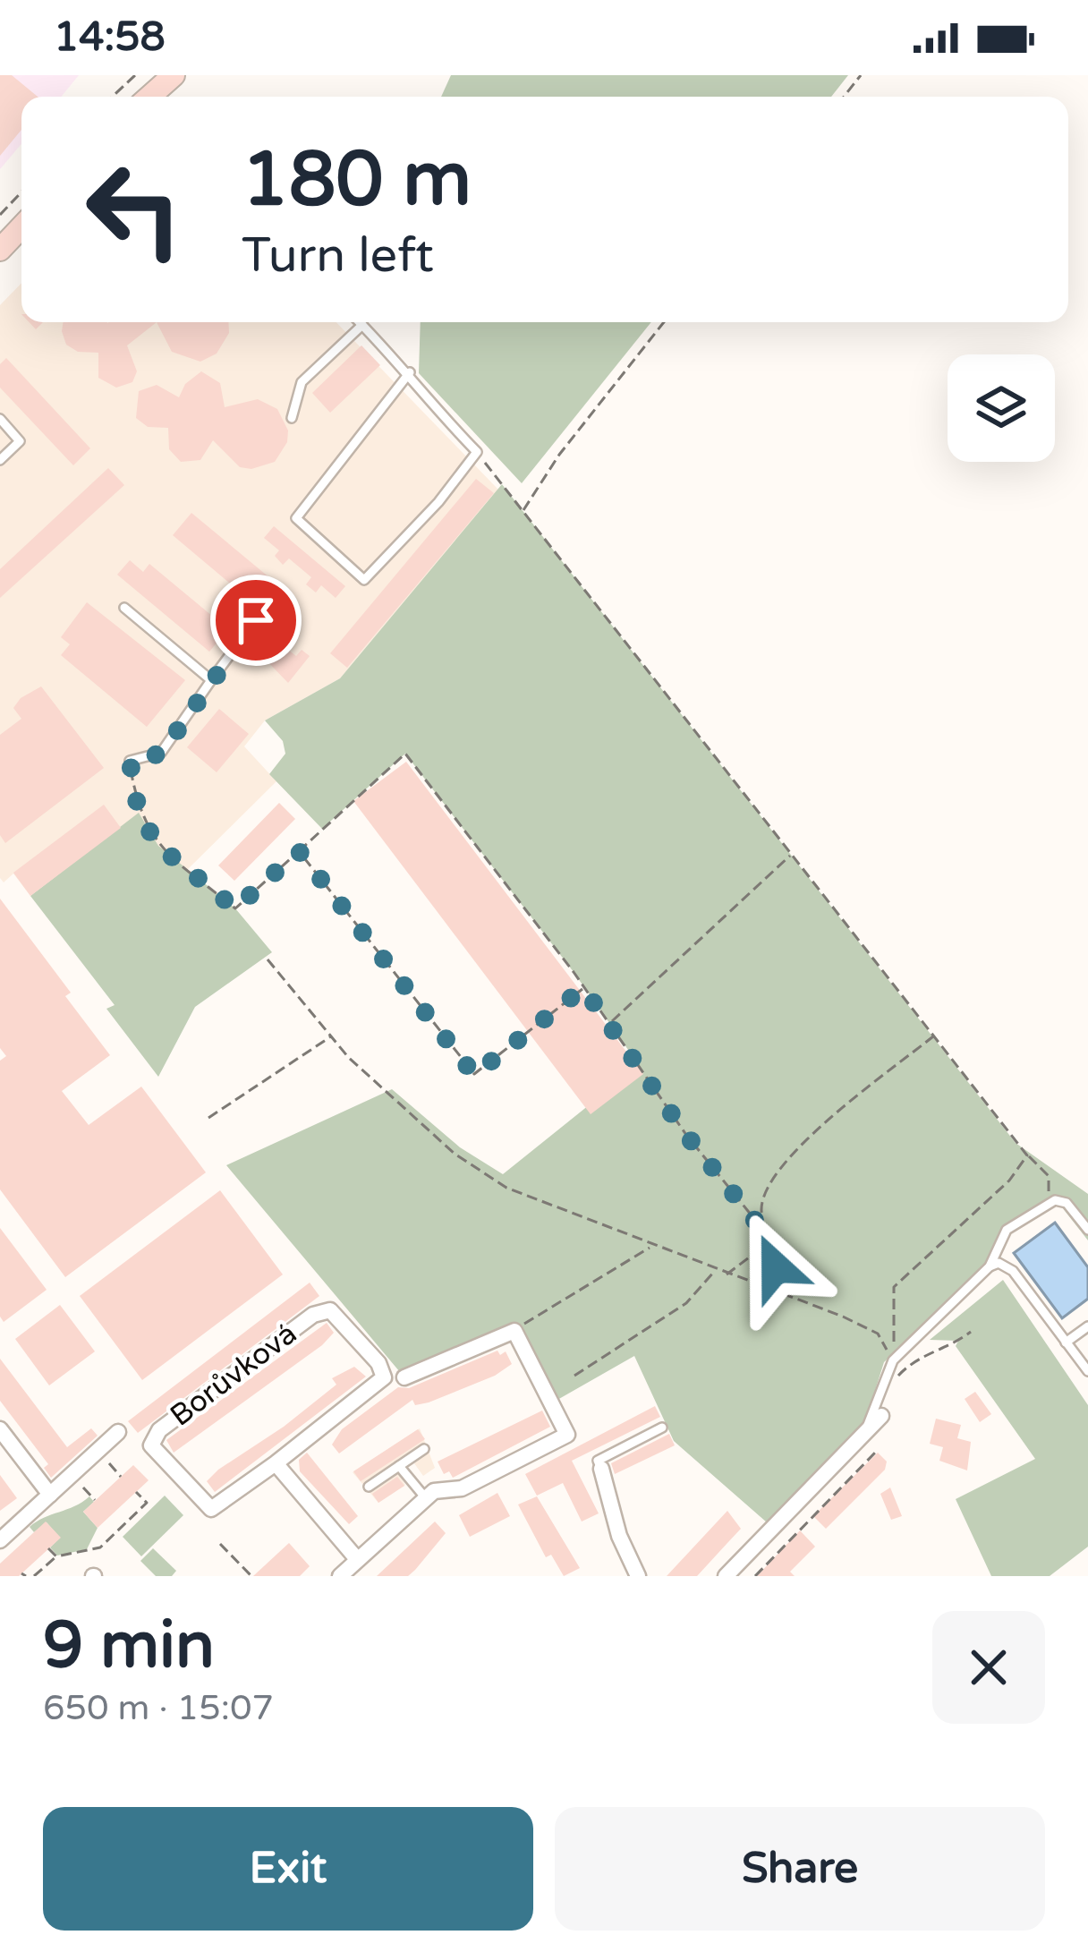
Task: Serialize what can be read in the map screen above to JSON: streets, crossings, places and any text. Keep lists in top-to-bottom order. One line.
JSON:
{"streets":{"street":["Borůvková"]},"page":{"status":"14:58","turn":["180 m","Turn left"],"heading":["9 min","650 m · 15:07"],"buttons":["Exit","Share"]}}
